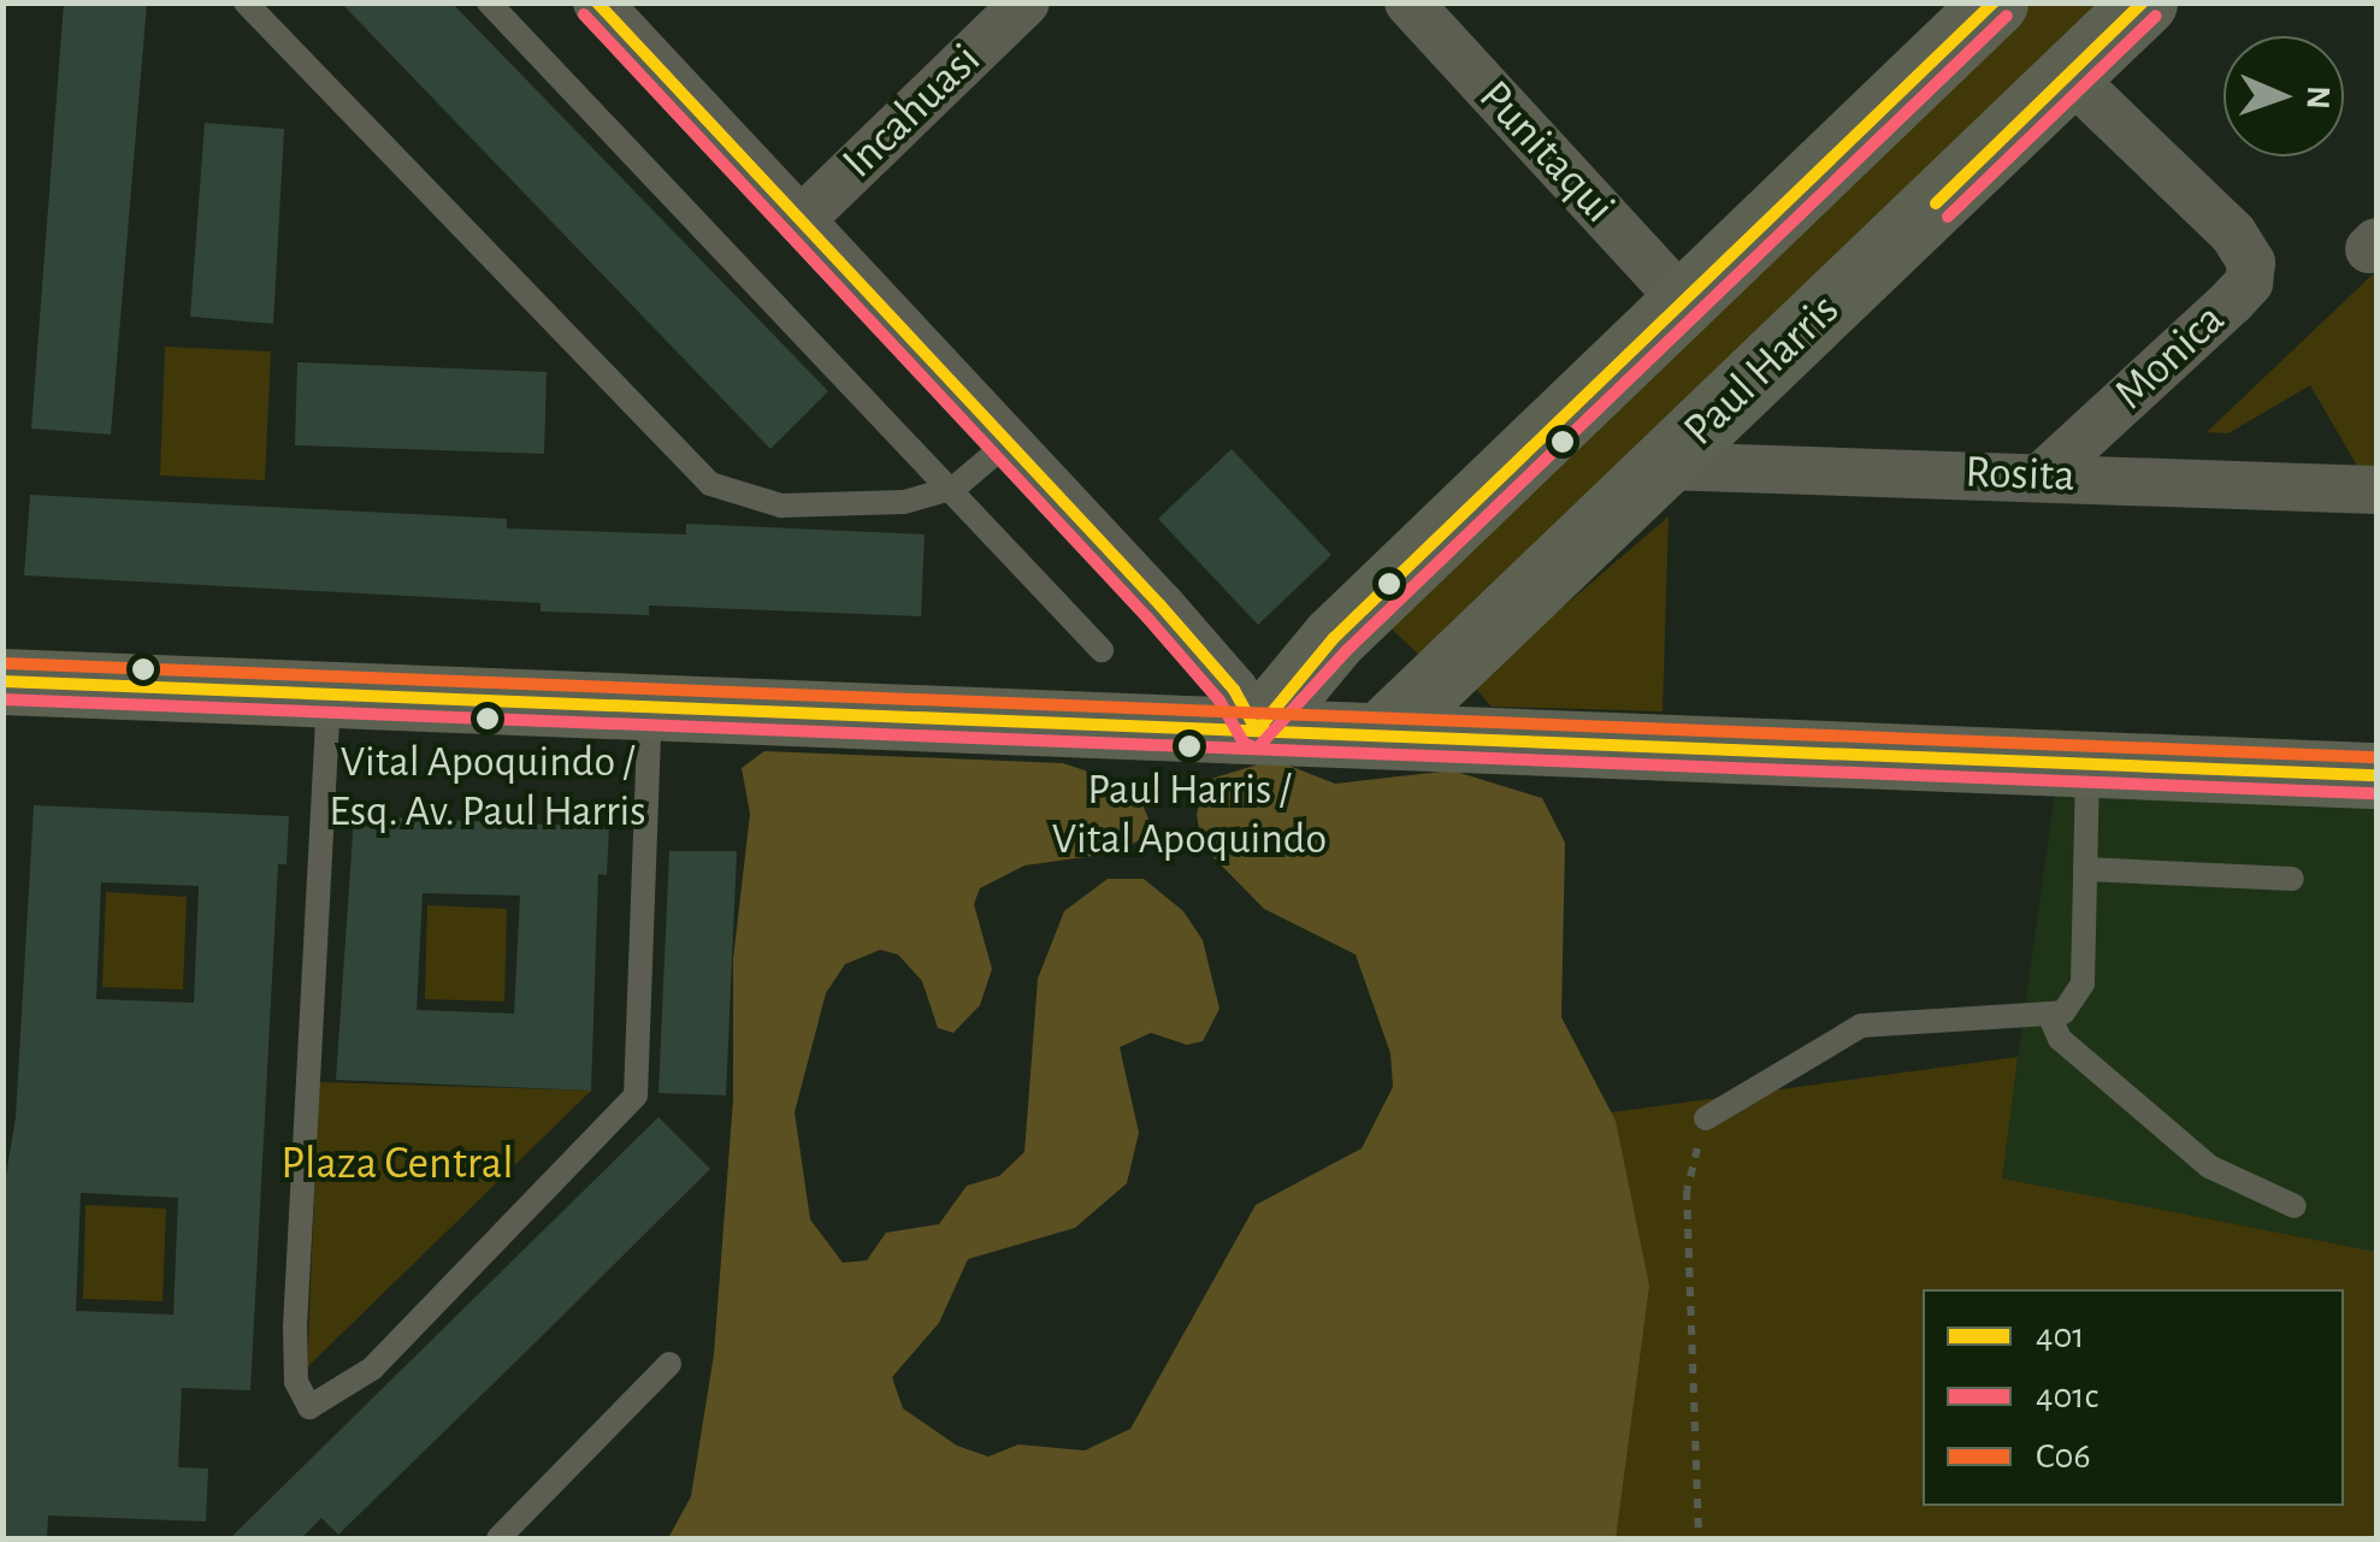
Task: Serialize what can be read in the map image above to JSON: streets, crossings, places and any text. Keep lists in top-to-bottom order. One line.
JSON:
{"streets":{"street":["Incahuasi","Punitaqui","Monica","Paul Harris","Rosita"]},"crossings":[["Monica","Paul Harris"],["Monica","Rosita"],["Paul Harris","Rosita"]],"parks":["Plaza Central"],"places":["Vital Apoquindo / Esq. Av. Paul Harris","Paul Harris / Vital Apoquindo"],"lines":["transit line 401","transit line 401c","transit line C06"],"legend":["401","401c","C06"],"north":"right"}
